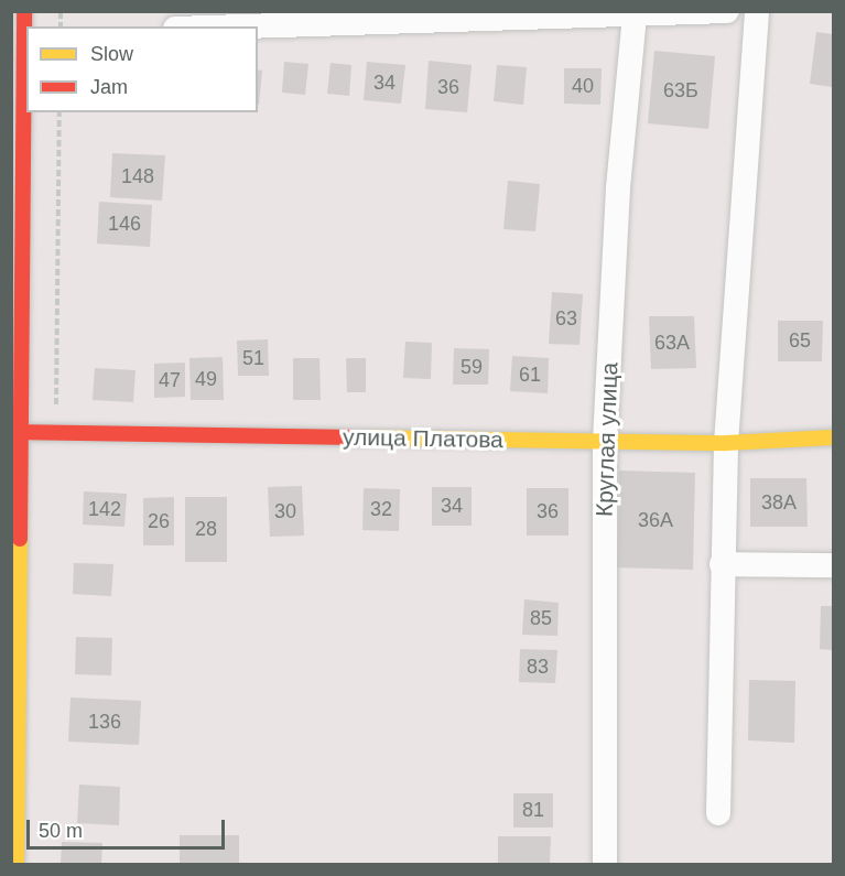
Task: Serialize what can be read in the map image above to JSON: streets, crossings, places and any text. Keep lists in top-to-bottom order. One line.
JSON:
{"streets":{"street":["улица Платова","Круглая улица"]},"crossings":[["улица Платова","Круглая улица"]],"house_numbers":["34","40","36","63Б","148","146","63","65","63А","51","59","61","49","47","38А","34","142","32","30","36","36А","26","28","85","83","136","81"],"legend":["Slow","Jam"],"scale_bar":"50 m"}
